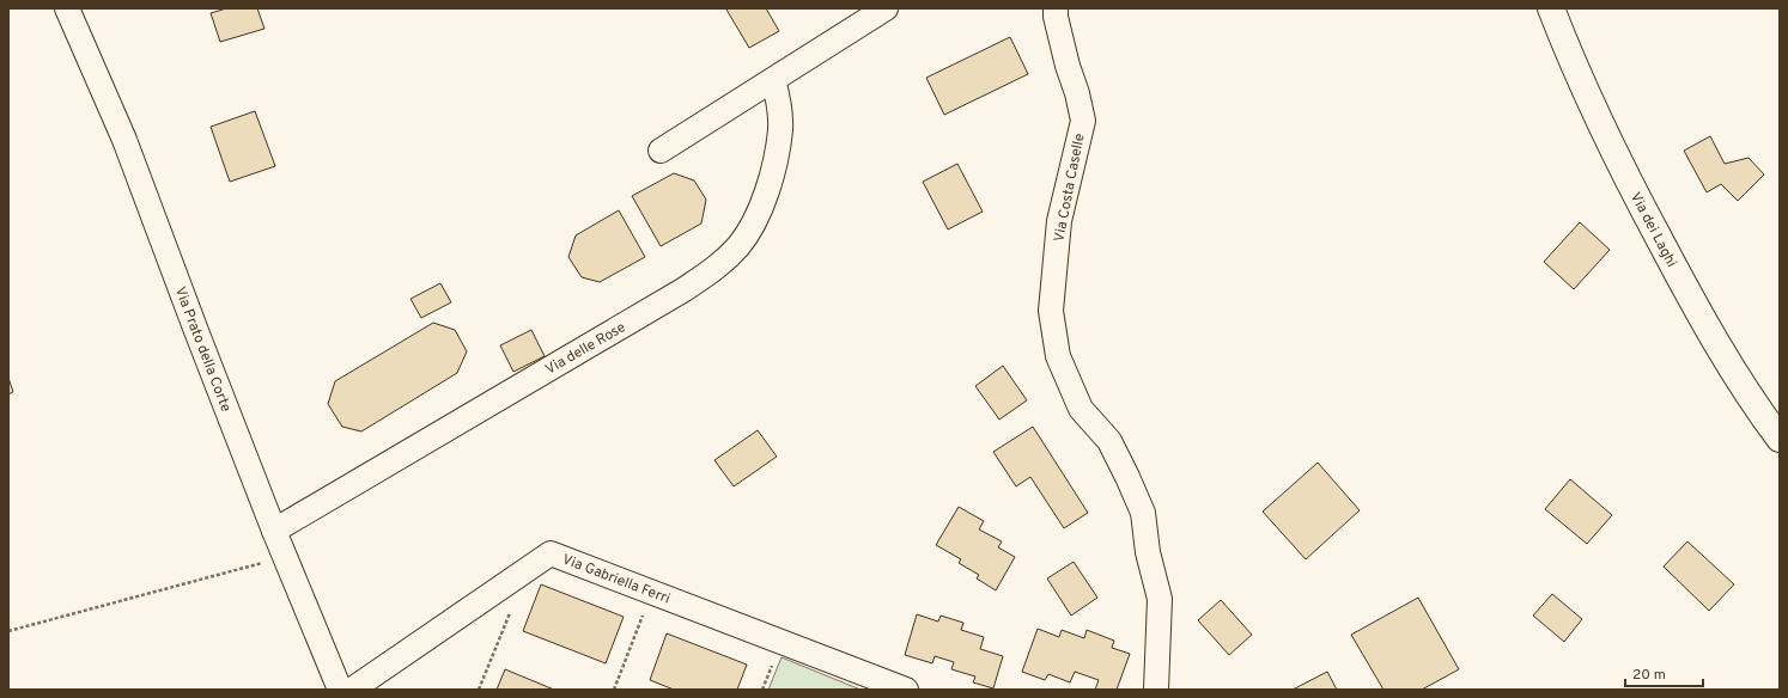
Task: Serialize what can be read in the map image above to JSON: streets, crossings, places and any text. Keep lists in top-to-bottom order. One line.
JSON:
{"streets":{"main road":["Via dei Laghi"],"street":["Via Costa Caselle","Via delle Rose","Via Prato della Corte","Via Gabriella Ferri"]},"crossings":[["Via delle Rose","Via Prato della Corte"]],"scale_bar":"20 m"}
